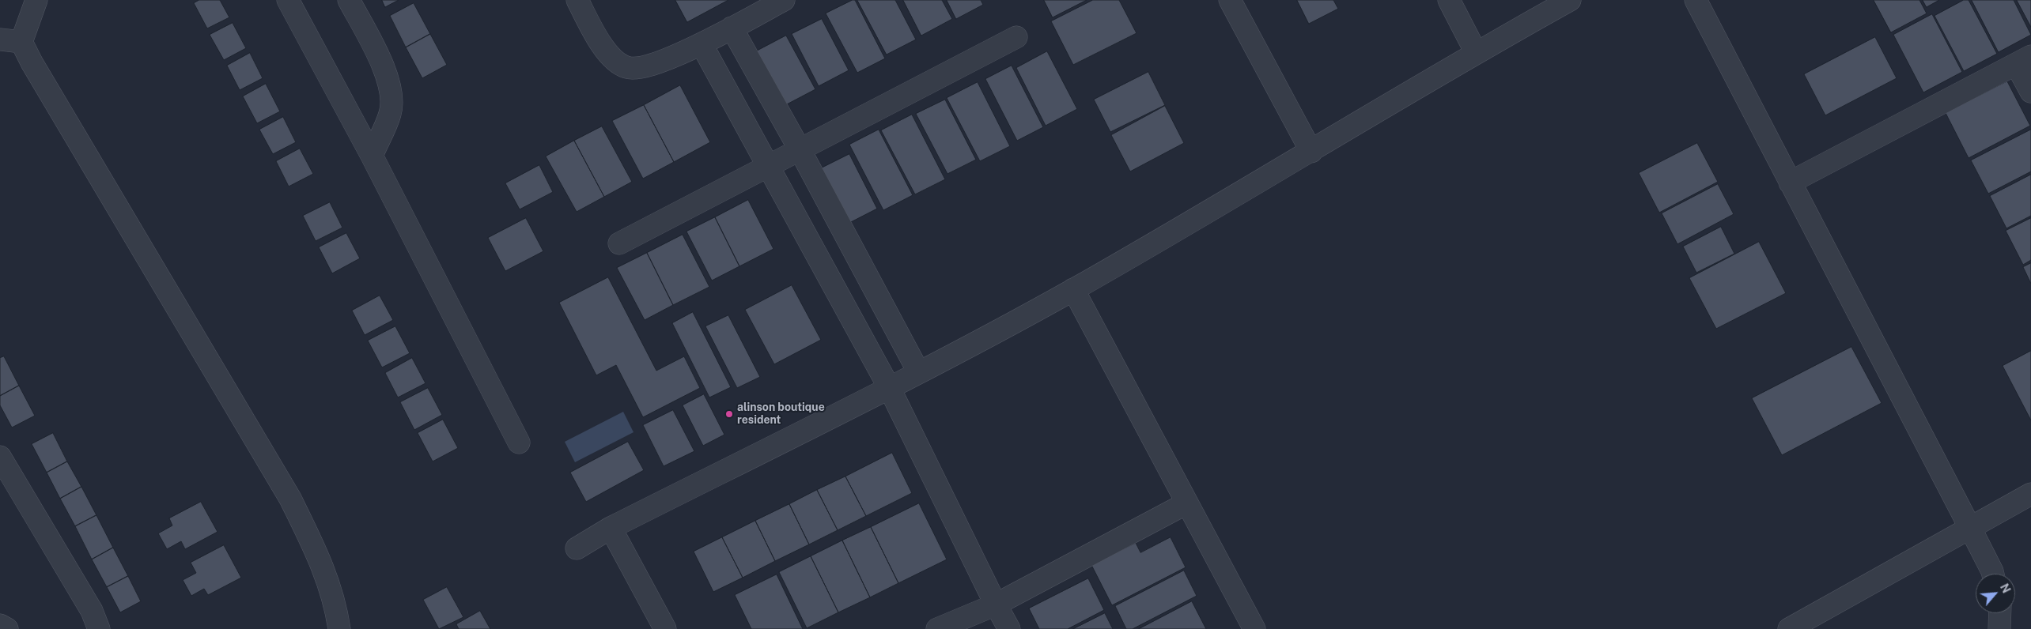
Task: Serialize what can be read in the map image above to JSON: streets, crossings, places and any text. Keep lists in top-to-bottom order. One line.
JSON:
{"places":["alinson boutique resident"],"north":"top right"}
